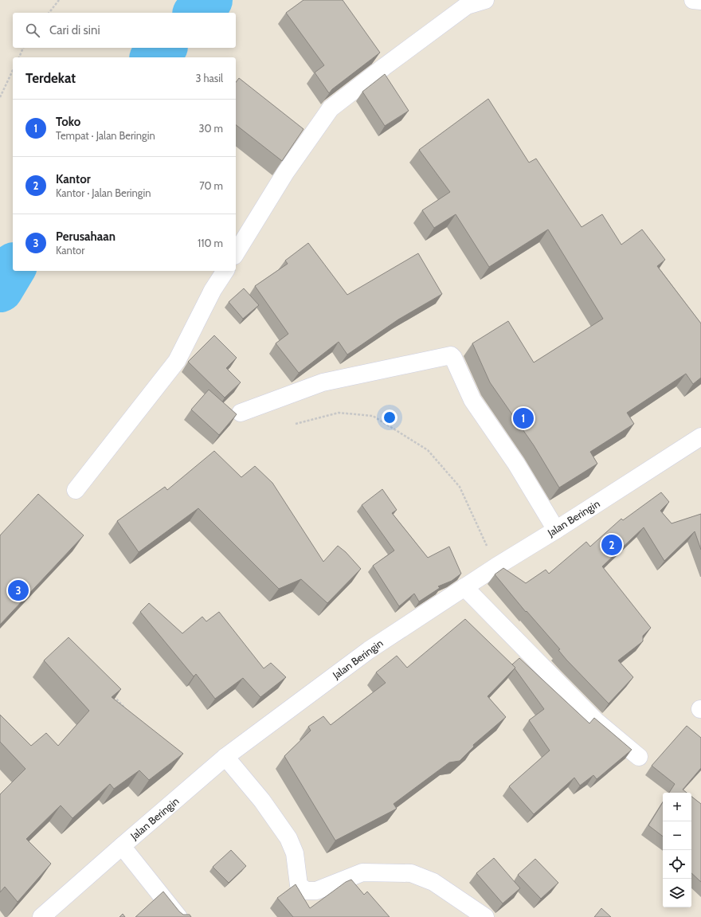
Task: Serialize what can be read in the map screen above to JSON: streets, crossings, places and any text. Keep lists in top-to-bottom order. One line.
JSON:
{"streets":{"street":["Jalan Beringin"]},"page":{"search":"Cari di sini","heading":["Terdekat","3 hasil"],"list":[{"mark":"1","name":"Toko","note":"Tempat · Jalan Beringin","value":"30 m"},{"mark":"2","name":"Kantor","note":"Kantor · Jalan Beringin","value":"70 m"},{"mark":"3","name":"Perusahaan","note":"Kantor","value":"110 m"}],"pins":["1","2","3"],"map_buttons":["+","−"]}}
